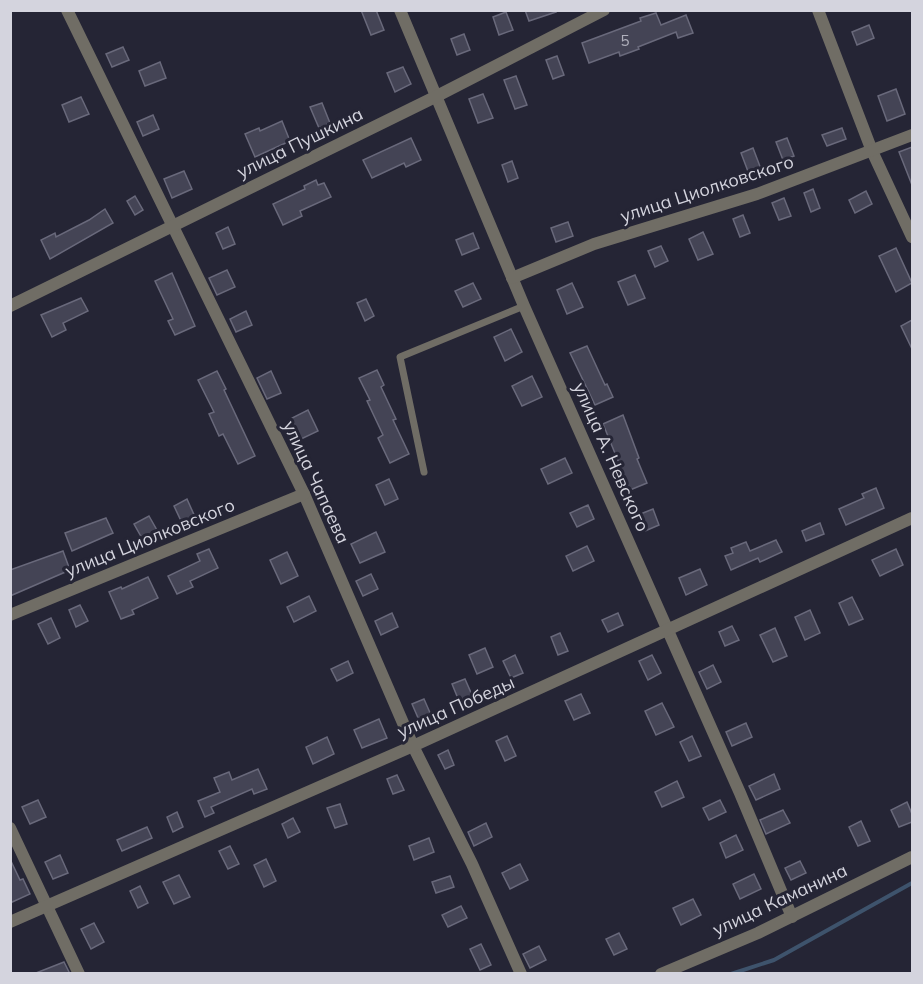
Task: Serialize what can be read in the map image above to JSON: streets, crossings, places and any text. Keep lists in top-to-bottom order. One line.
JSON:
{"streets":{"street":["улица Пушкина","улица Циолковского","улица А. Невского","улица Чапаева","улица Победы","улица Каманина"]},"crossings":[["улица Пушкина","улица А. Невского"],["улица Пушкина","улица Чапаева"],["улица Циолковского","улица А. Невского"],["улица Циолковского","улица Чапаева"],["улица А. Невского","улица Победы"],["улица А. Невского","улица Каманина"],["улица Чапаева","улица Победы"]],"house_numbers":["5"]}
